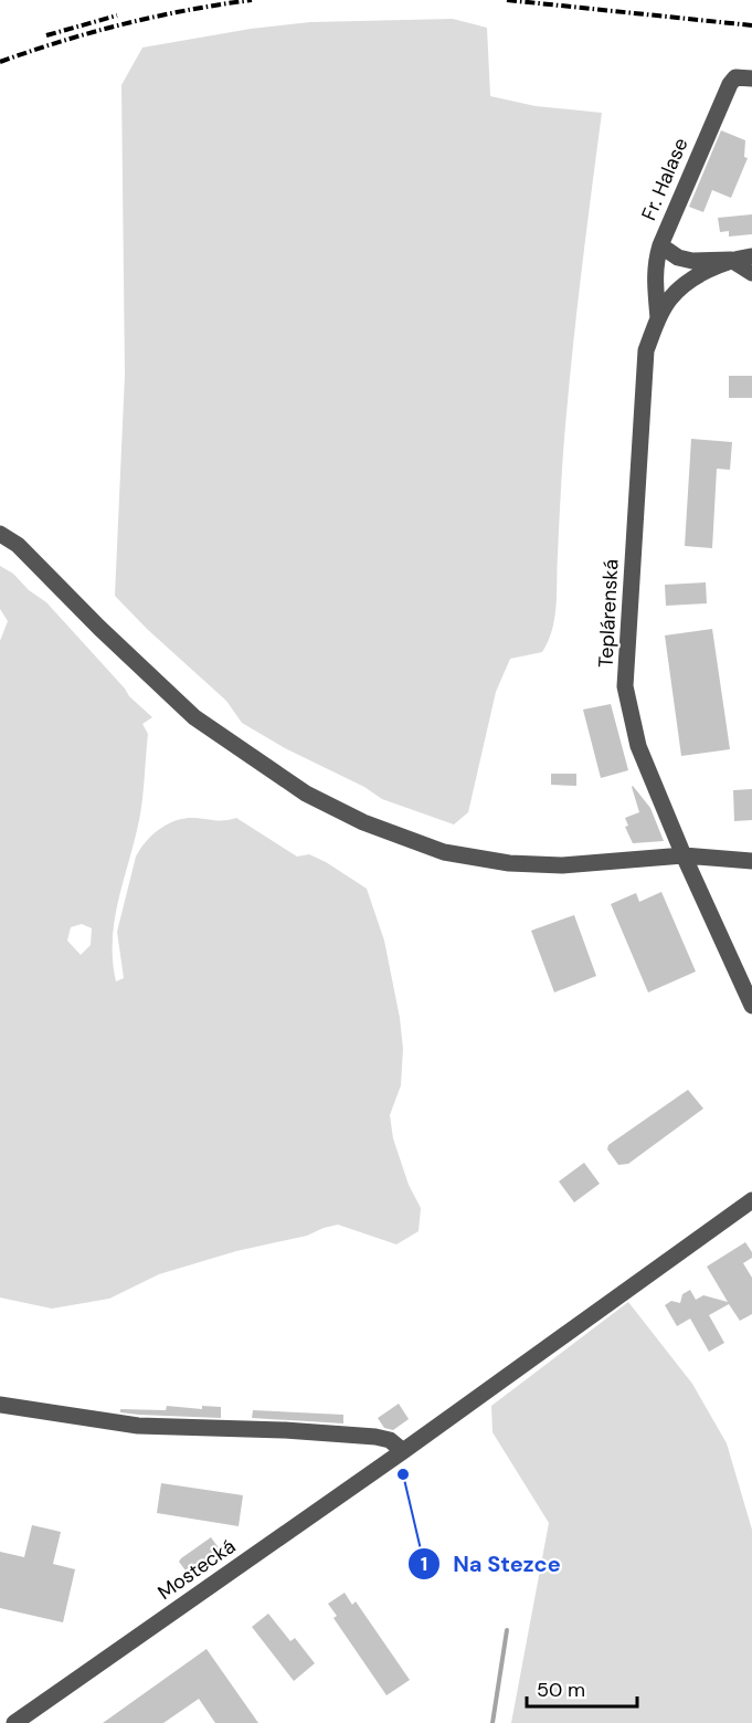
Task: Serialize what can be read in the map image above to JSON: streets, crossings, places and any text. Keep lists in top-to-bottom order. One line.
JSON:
{"streets":{"street":["Fr. Halase","Teplárenská","Mostecká"]},"crossings":[["Fr. Halase","Teplárenská"]],"places":["Na Stezce"],"scale_bar":"50 m"}
